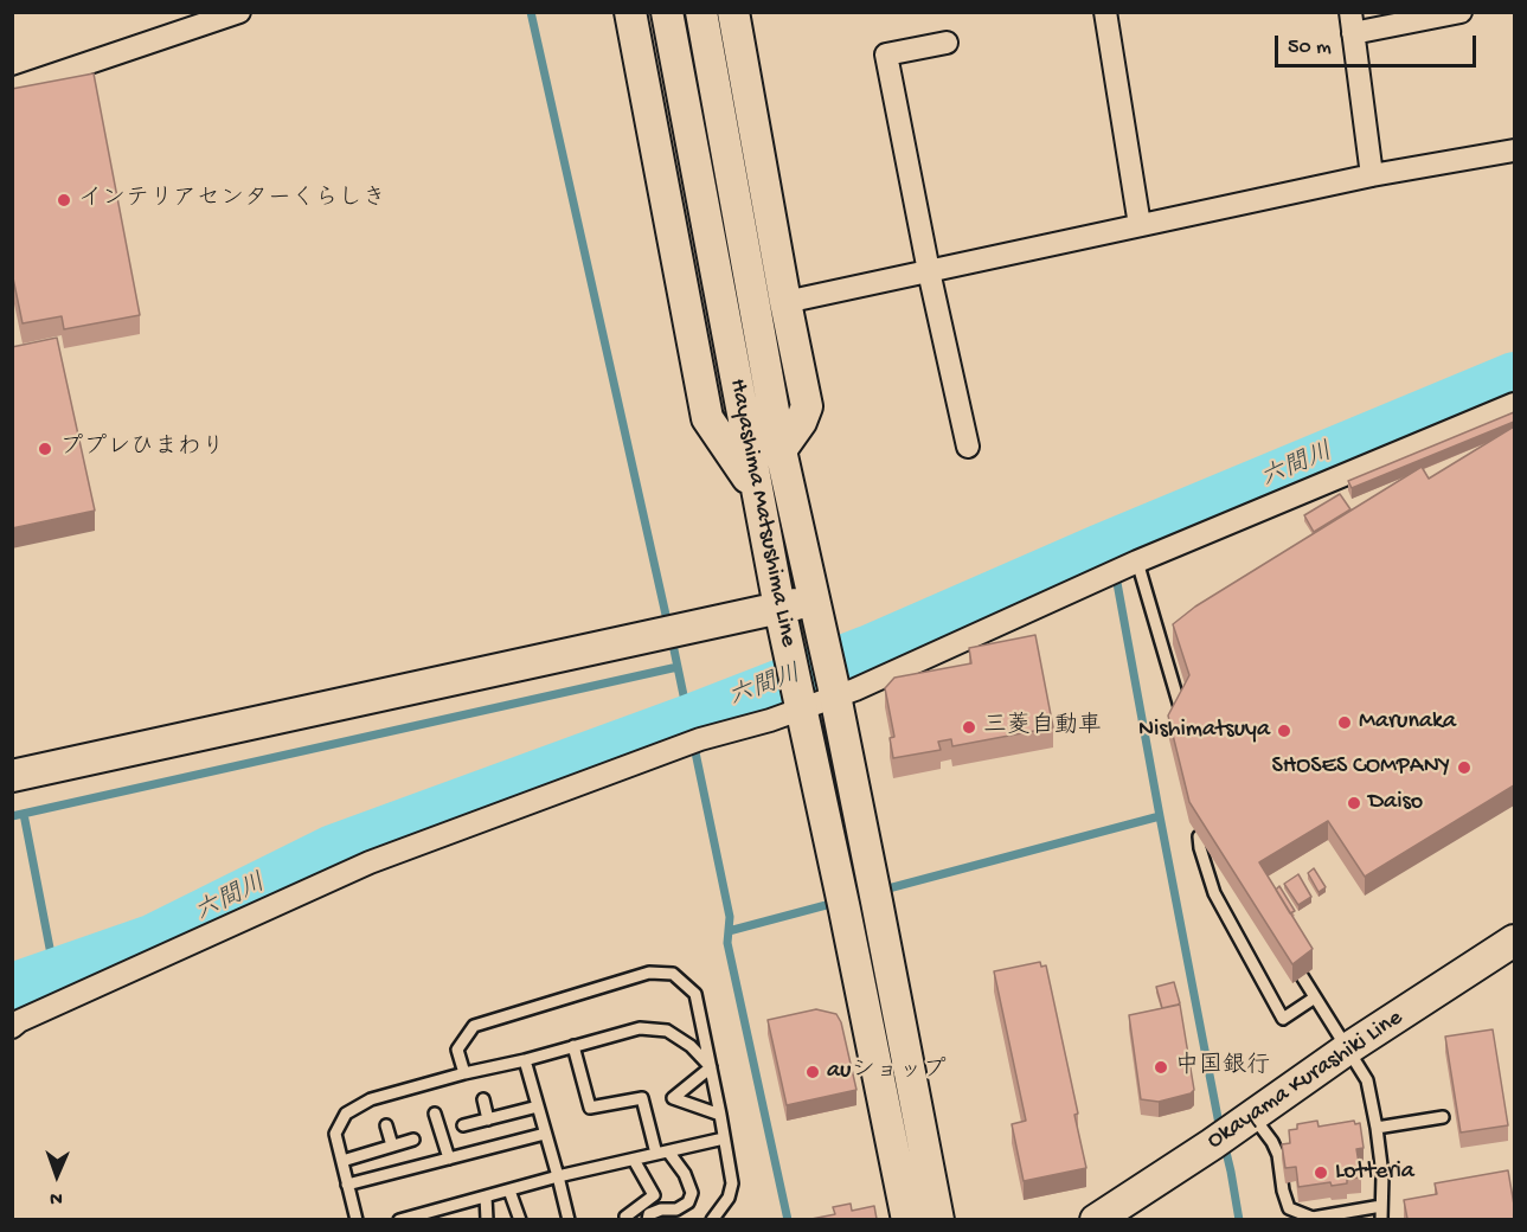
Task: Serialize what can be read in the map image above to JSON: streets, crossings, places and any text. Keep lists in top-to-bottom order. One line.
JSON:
{"streets":{"main road":["Hayashima Matsushima Line","Okayama Kurashiki Line"]},"water":["六間川"],"places":["インテリアセンターくらしき","ププレひまわり","Marunaka","三菱自動車","Nishimatsuya","SHOSES COMPANY","Daiso","中国銀行","auショップ","Lotteria"],"scale_bar":"50 m","north":"bottom"}
